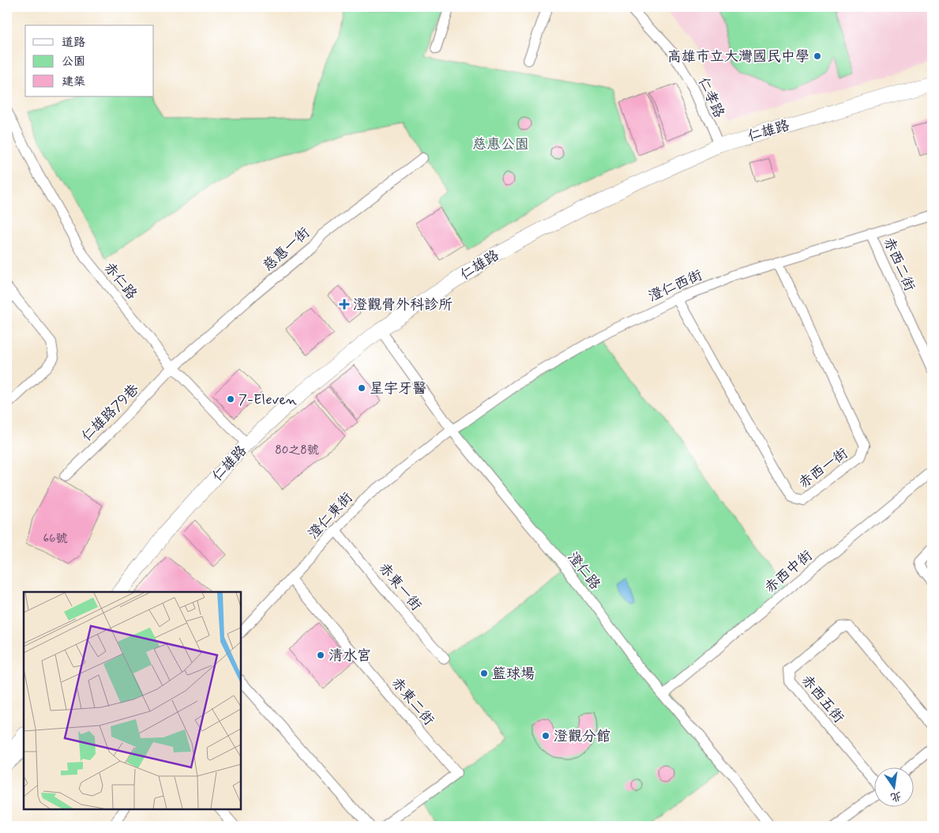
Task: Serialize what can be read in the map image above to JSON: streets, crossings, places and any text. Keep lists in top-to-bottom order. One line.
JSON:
{"streets":{"street":["仁孝路","仁雄路","慈惠一街","赤西二街","赤仁路","澄仁西街","仁雄路79巷","赤西一街","澄仁東街","澄仁路","赤西中街","赤東一街","赤西五街","赤東二街"]},"crossings":[["仁孝路","仁雄路"],["仁雄路","赤仁路"],["仁雄路","澄仁路"],["慈惠一街","赤仁路"],["慈惠一街","仁雄路79巷"],["赤西二街","澄仁西街"],["赤仁路","仁雄路79巷"],["澄仁西街","赤西一街"],["澄仁西街","澄仁東街"],["澄仁西街","澄仁路"],["澄仁東街","澄仁路"],["澄仁東街","赤東一街"],["澄仁東街","赤東二街"],["澄仁路","赤西中街"]],"parks":["慈惠公園"],"places":{"other":["高雄市立大灣國民中學","星宇牙醫","7-Eleven","清水宮","籃球場","澄觀分館"],"health":["澄觀骨外科診所"]},"house_numbers":["80之8號","66號"],"legend":["道路","公園","建築"],"north":"bottom"}
